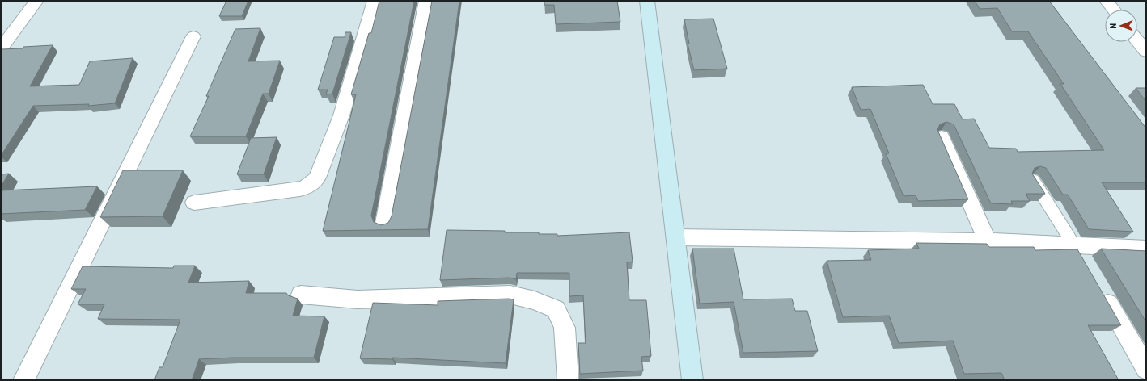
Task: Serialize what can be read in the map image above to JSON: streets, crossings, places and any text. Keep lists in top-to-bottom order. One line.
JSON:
{"north":"left"}
